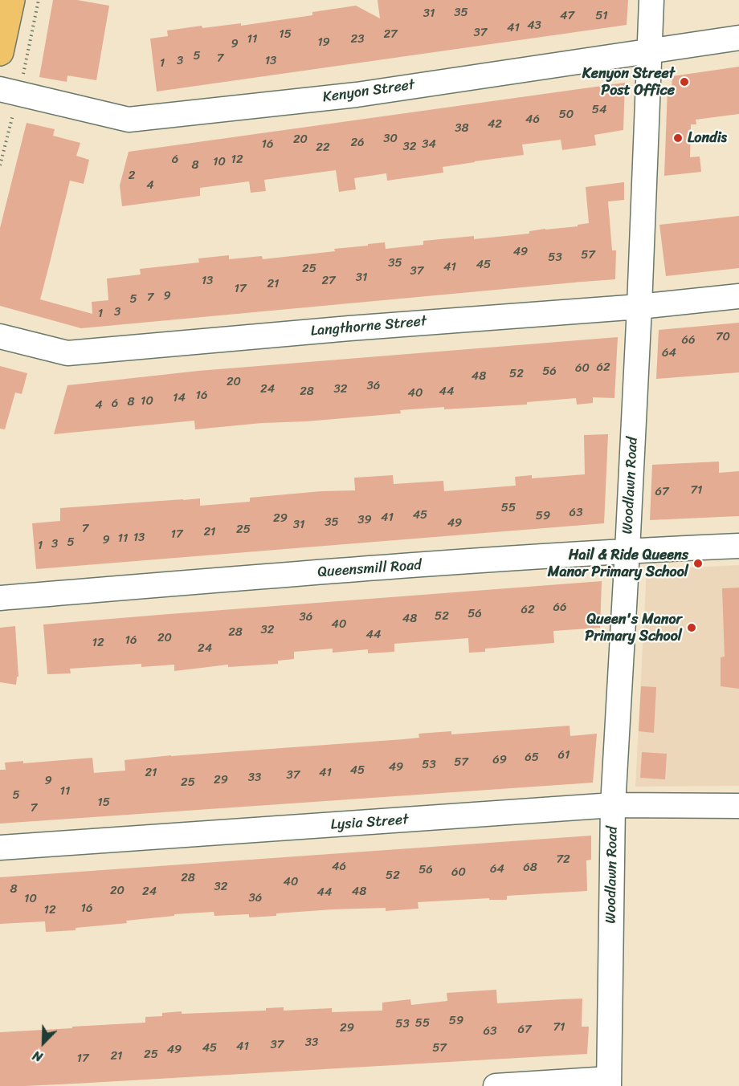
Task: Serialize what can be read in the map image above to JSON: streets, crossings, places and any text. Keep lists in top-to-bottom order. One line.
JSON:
{"streets":{"street":["Kenyon Street","Langthorne Street","Woodlawn Road","Queensmill Road","Lysia Street"]},"crossings":[["Kenyon Street","Woodlawn Road"],["Langthorne Street","Woodlawn Road"],["Woodlawn Road","Queensmill Road"],["Woodlawn Road","Lysia Street"]],"places":["Kenyon Street Post Office","Londis","Hail & Ride Queens Manor Primary School","Queen's Manor Primary School"],"house_numbers":["35","31","47","51","43","41","37","15","27","11","23","19","9","5","7","3","13","1","54","50","46","42","38","30","20","26","16","34","32","22","6","12","10","8","2","4","49","57","53","35","45","41","25","37","31","13","27","21","17","9","7","5","3","1","70","66","64","62","60","56","52","48","20","36","24","32","28","44","40","16","14","10","8","6","4","71","67","55","63","45","59","41","29","39","35","49","31","7","25","21","17","13","11","9","5","3","1","66","62","56","52","36","48","40","32","28","44","20","16","12","24","61","65","69","57","53","49","45","21","41","37","33","29","9","25","11","5","15","7","72","46","68","64","56","60","52","28","40","32","8","20","24","48","44","36","10","16","12","59","55","53","71","29","67","63","33","37","41","45","57","49","25","21","17"],"north":"bottom left"}
